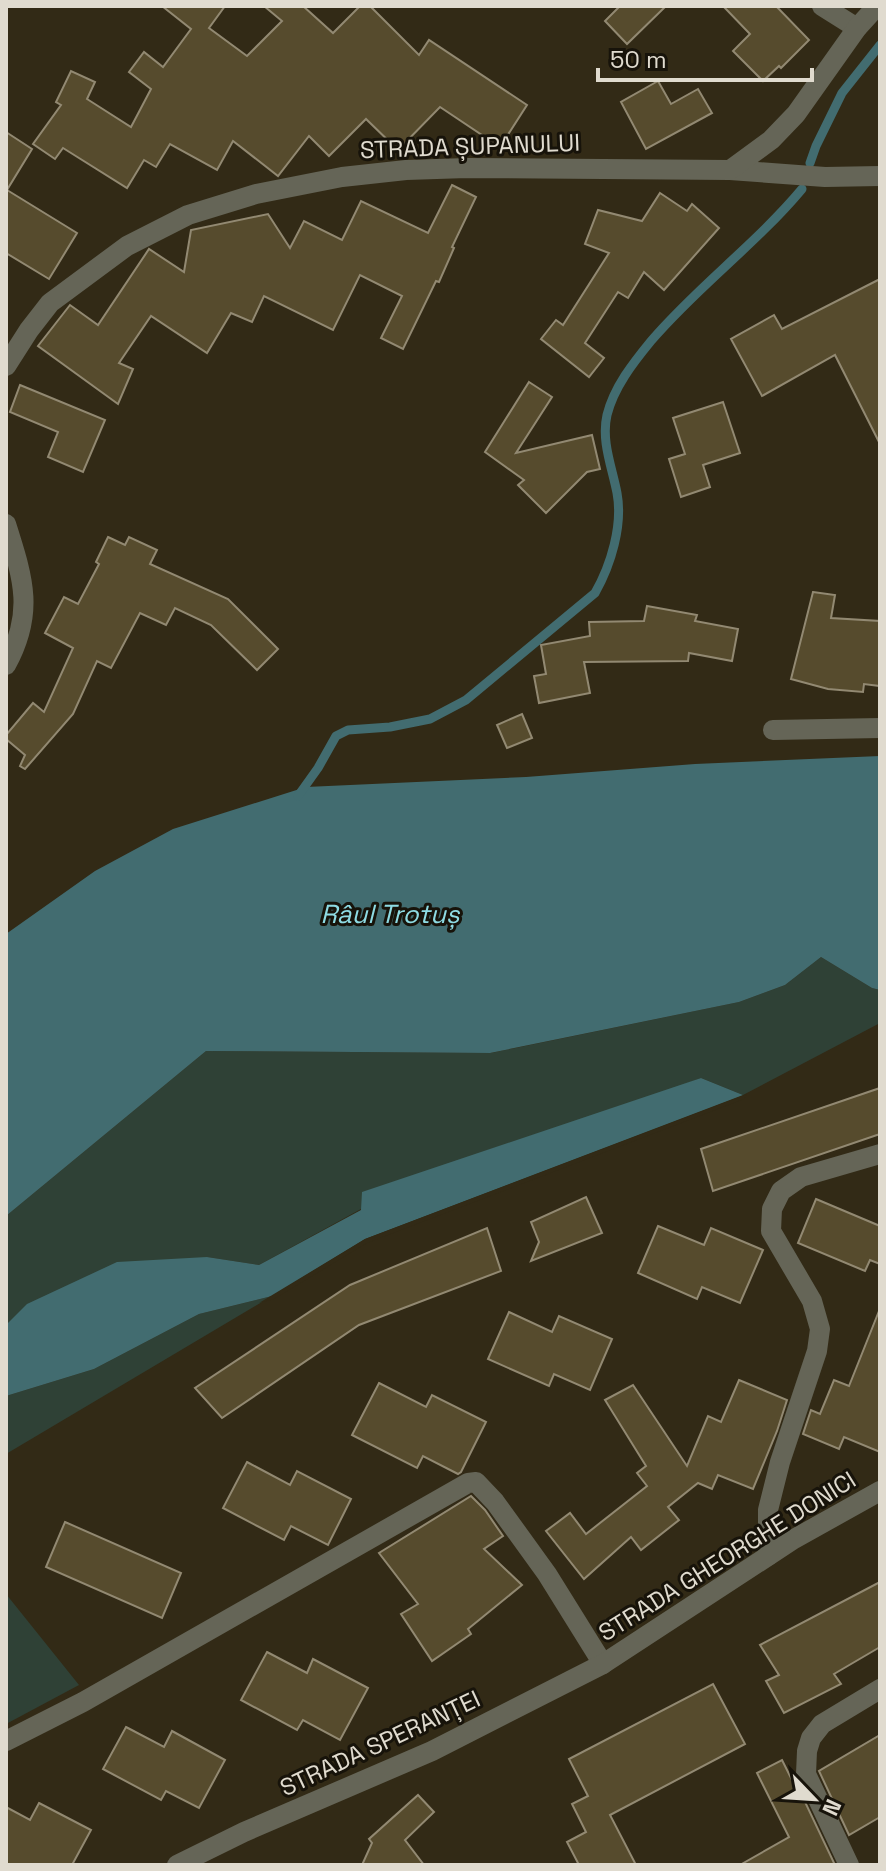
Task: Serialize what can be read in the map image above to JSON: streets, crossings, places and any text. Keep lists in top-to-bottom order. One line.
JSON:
{"streets":{"street":["STRADA ȘUPANULUI","STRADA GHEORGHE DONICI","STRADA SPERANȚEI"]},"crossings":[["STRADA GHEORGHE DONICI","STRADA SPERANȚEI"]],"water":["Râul Trotuș"],"scale_bar":"50 m","north":"bottom right"}
